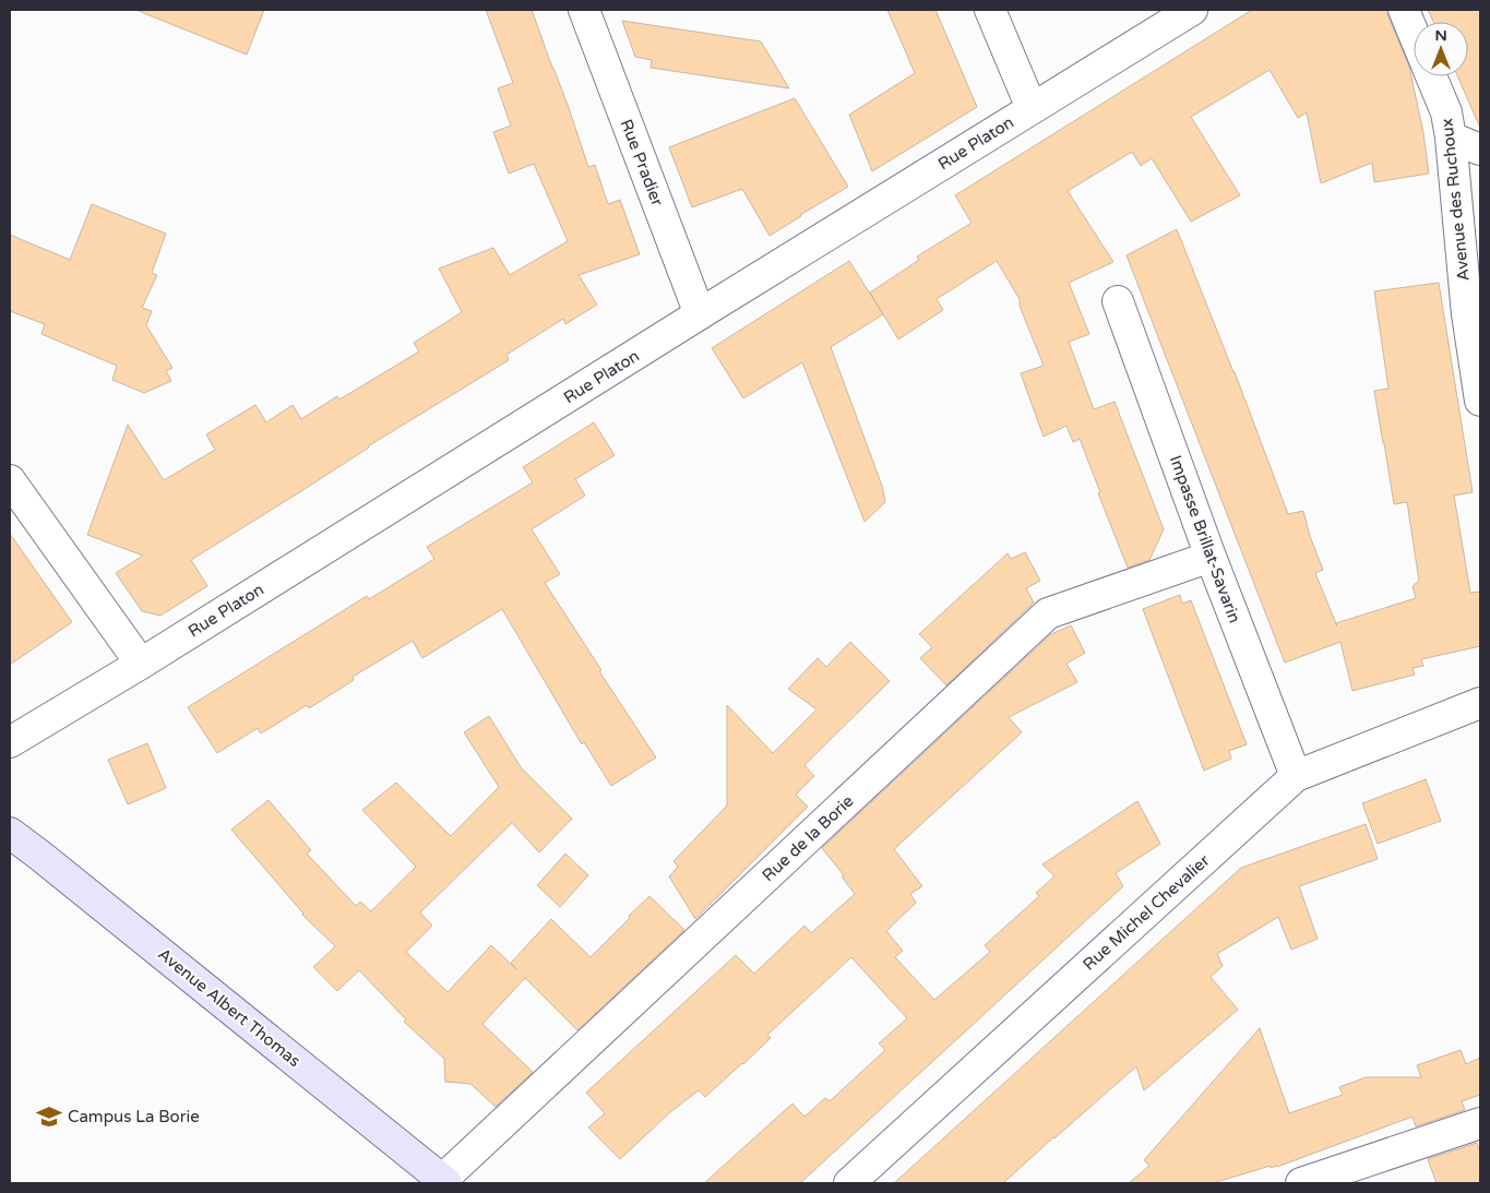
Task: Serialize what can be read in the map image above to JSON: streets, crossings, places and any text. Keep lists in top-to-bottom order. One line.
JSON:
{"streets":{"street":["Rue Platon","Rue Pradier","Avenue des Ruchoux","Impasse Brillat-Savarin","Rue de la Borie","Rue Michel Chevalier","Avenue Albert Thomas"]},"crossings":[["Rue Platon","Rue Pradier"],["Impasse Brillat-Savarin","Rue de la Borie"],["Impasse Brillat-Savarin","Rue Michel Chevalier"],["Rue de la Borie","Avenue Albert Thomas"]],"places":{"school or university":["Campus La Borie"]},"north":"top"}
